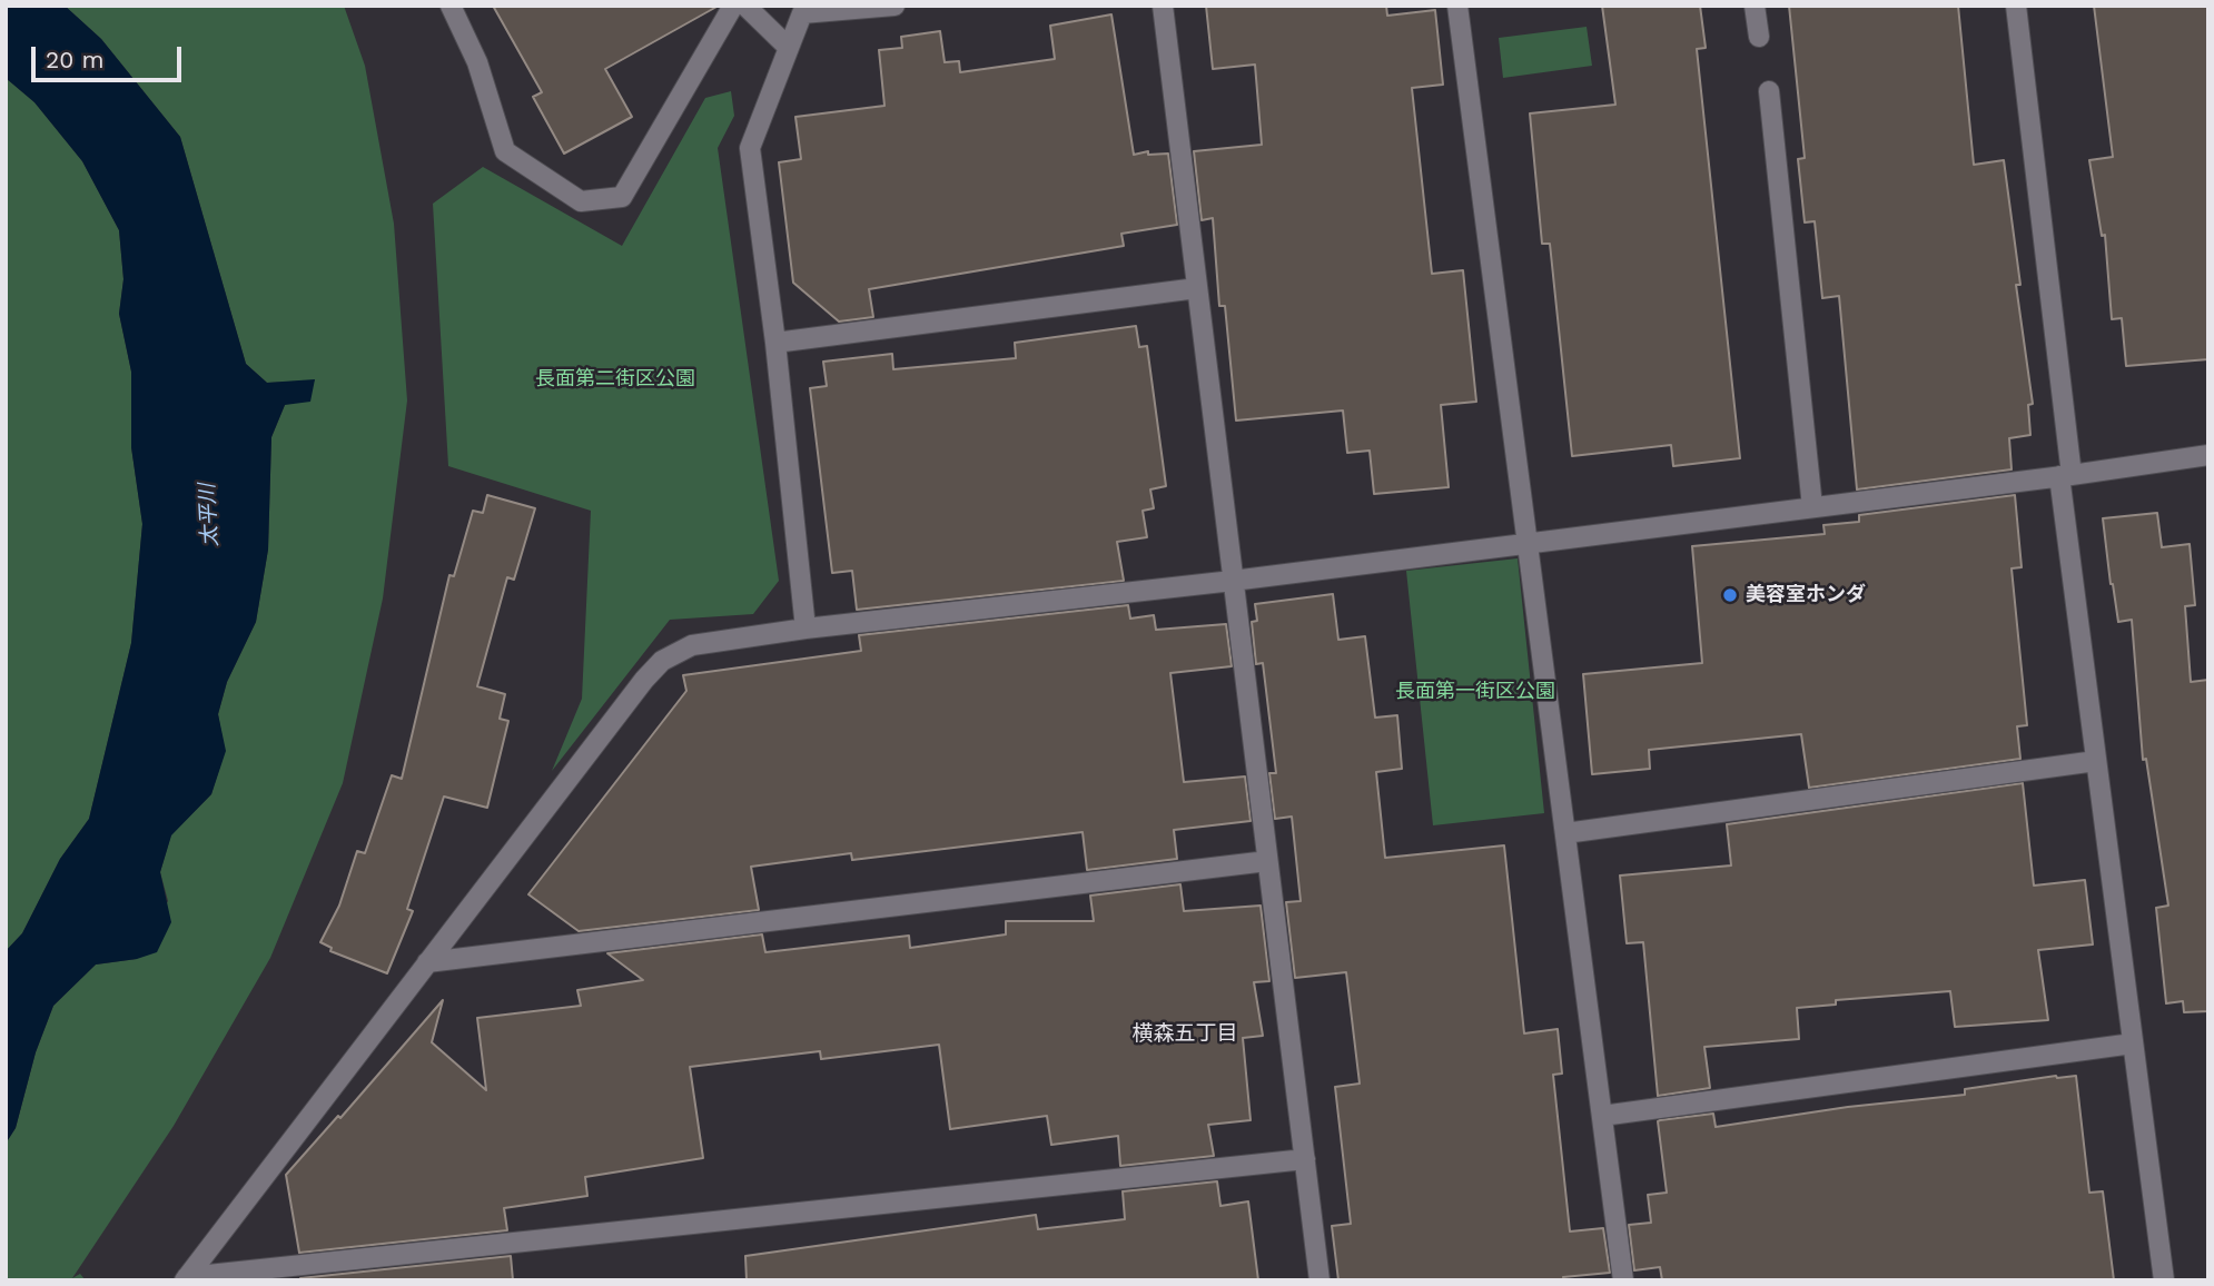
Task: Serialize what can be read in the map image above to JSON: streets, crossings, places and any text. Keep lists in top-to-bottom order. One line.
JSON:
{"districts":["横森五丁目"],"water":["太平川"],"parks":["長面第二街区公園","長面第一街区公園"],"places":["美容室ホンダ"],"scale_bar":"20 m"}
